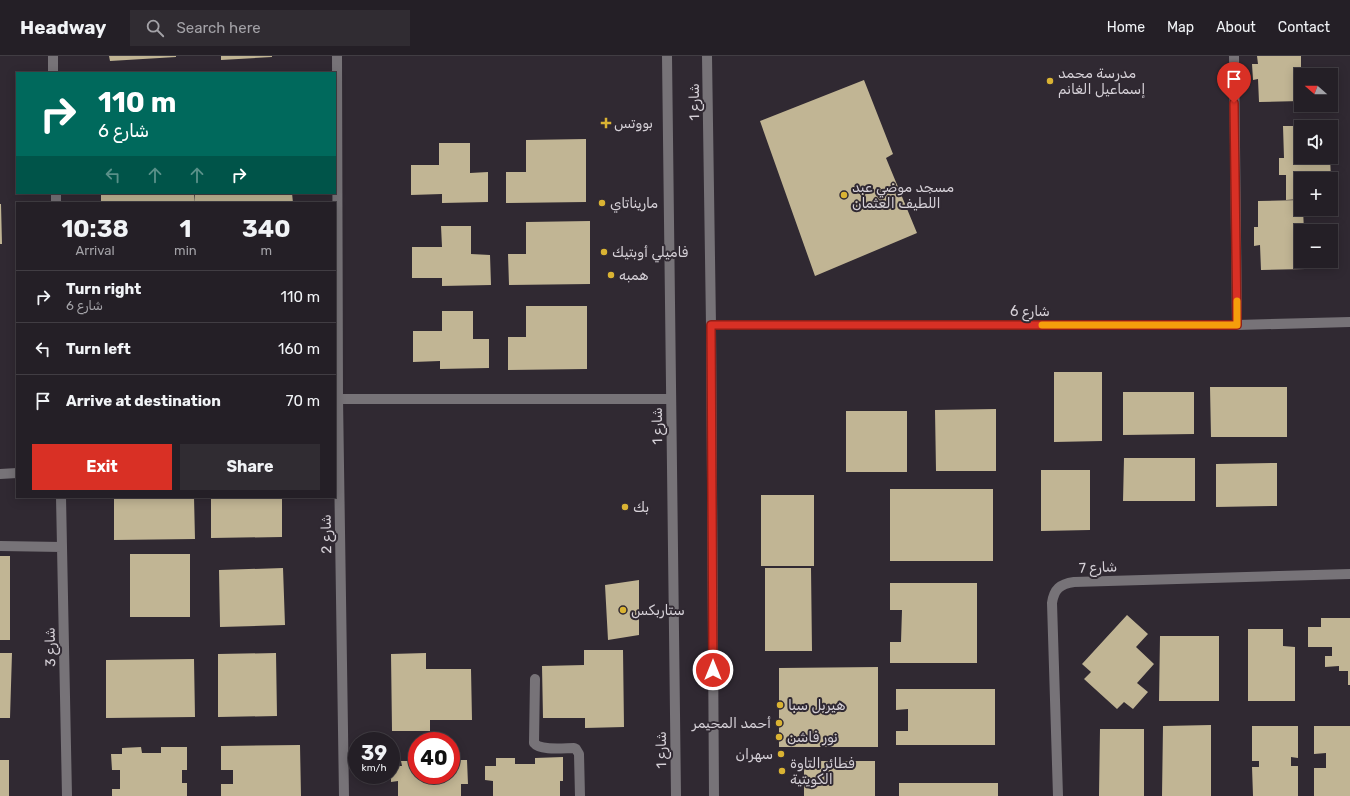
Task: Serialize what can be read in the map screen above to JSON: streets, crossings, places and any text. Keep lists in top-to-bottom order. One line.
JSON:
{"streets":{"street":["شارع 1","شارع 6","شارع 2","شارع 7","شارع 3"]},"crossings":[["شارع 1","شارع 6"]],"places":{"other":["مدرسة محمد إسماعيل الغانم","مسجد موضي عبد اللطيف العثمان","ماريناتاي","فاميلي أوبتيك","همبه","بك","ستاربكس","هيربل سبا","أحمد المحيمر","نور فاشن","سهران","فطائر التاوة الكويتية"],"health":["بووتس"]},"north":"left","page":{"header":"Headway","search":"Search here","nav":["Home","Map","About","Contact"],"map_buttons":["+","−"],"turn":["110 m","شارع 6"],"eta":["10:38","Arrival","1","min","340","m"],"list":[{"name":"Turn right","note":"شارع 6","value":"110 m"},{"name":"Turn left","value":"160 m"},{"name":"Arrive at destination","value":"70 m"}],"buttons":["Exit","Share"],"speed":"39 km/h","limit":"40"}}
